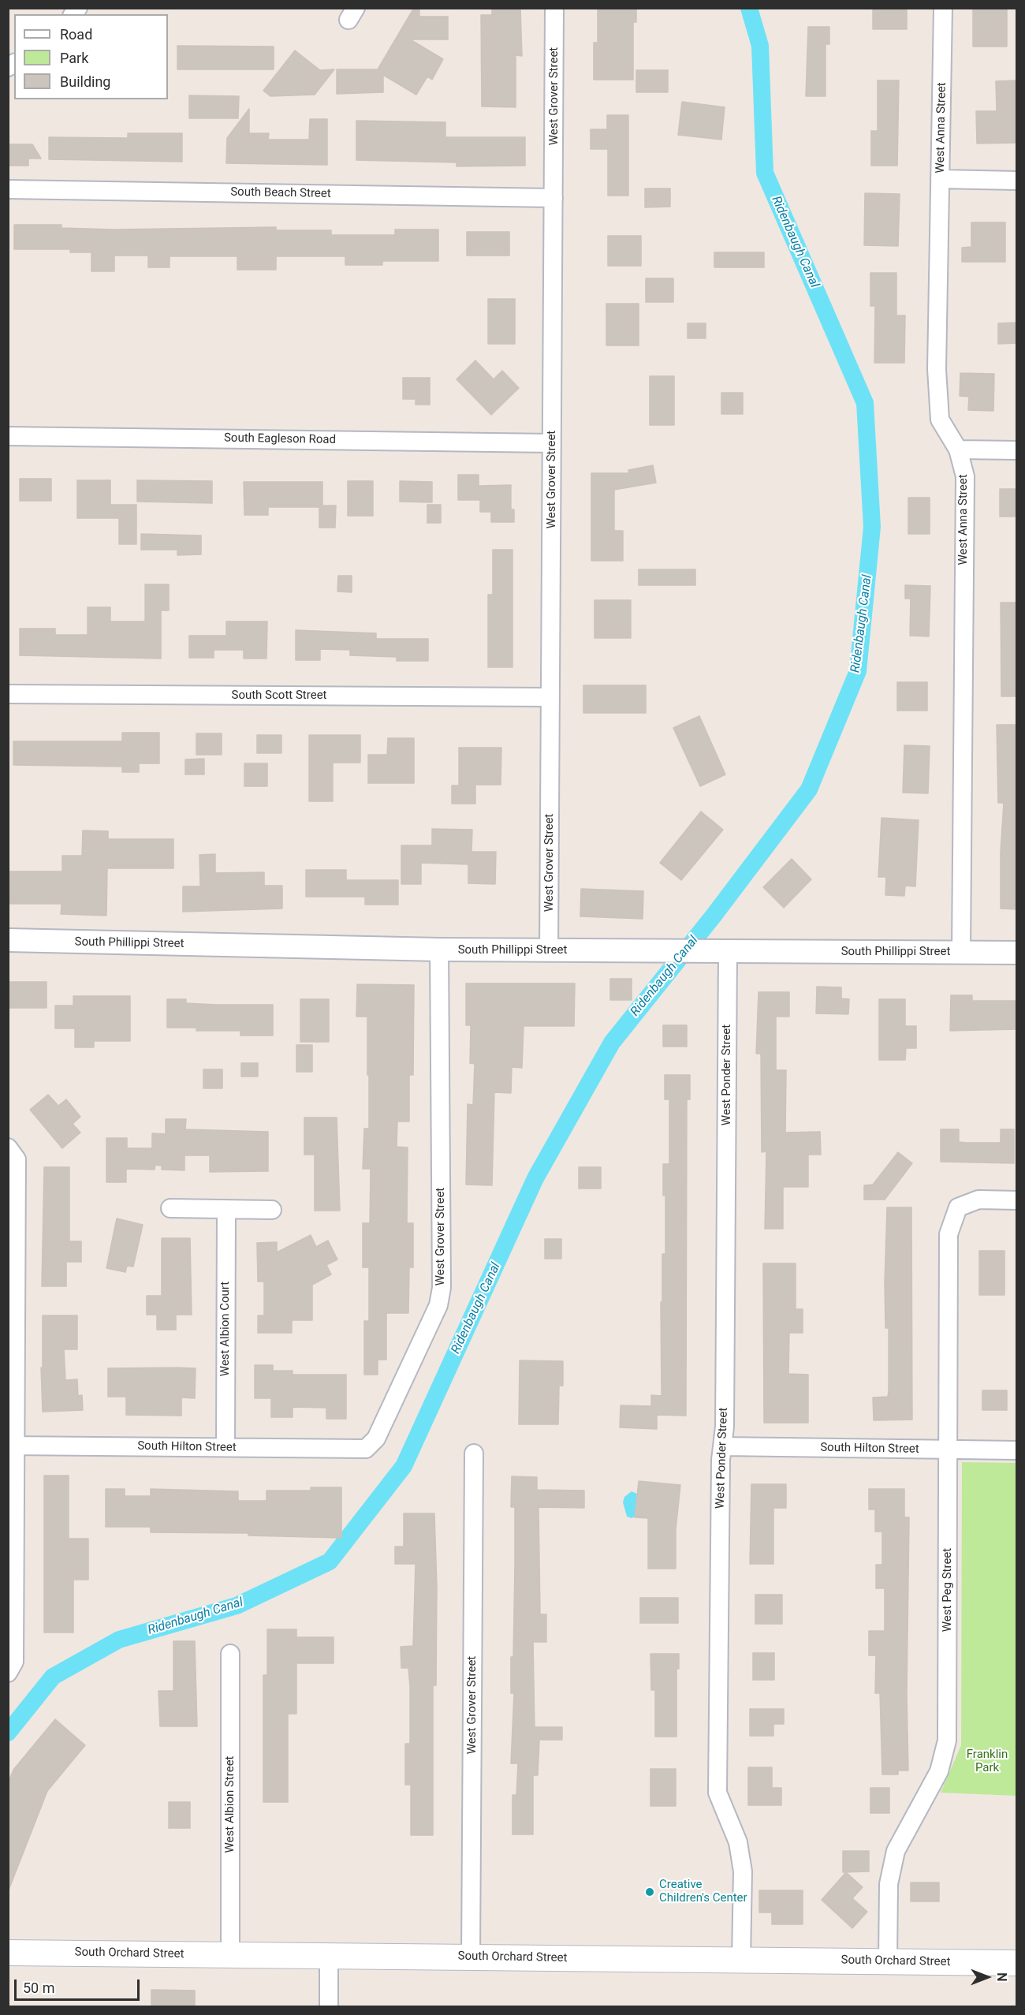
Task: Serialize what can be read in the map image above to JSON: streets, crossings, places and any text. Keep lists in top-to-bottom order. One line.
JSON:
{"streets":{"main road":["South Orchard Street"],"street":["West Grover Street","West Anna Street","South Beach Street","South Eagleson Road","South Scott Street","South Phillippi Street","West Ponder Street","West Albion Court","South Hilton Street","West Peg Street","West Albion Street"]},"crossings":[["West Grover Street","South Beach Street"],["West Grover Street","South Eagleson Road"],["West Grover Street","South Scott Street"],["West Grover Street","South Phillippi Street"],["West Grover Street","South Hilton Street"],["West Grover Street","South Orchard Street"],["West Anna Street","South Phillippi Street"],["South Phillippi Street","West Ponder Street"],["West Ponder Street","South Hilton Street"],["West Ponder Street","South Orchard Street"],["West Albion Court","South Hilton Street"],["South Hilton Street","West Peg Street"],["West Peg Street","South Orchard Street"],["West Albion Street","South Orchard Street"]],"water":["Ridenbaugh Canal"],"parks":["Franklin Park"],"places":["Creative Children's Center"],"legend":["Road","Park","Building"],"scale_bar":"50 m","north":"right"}
